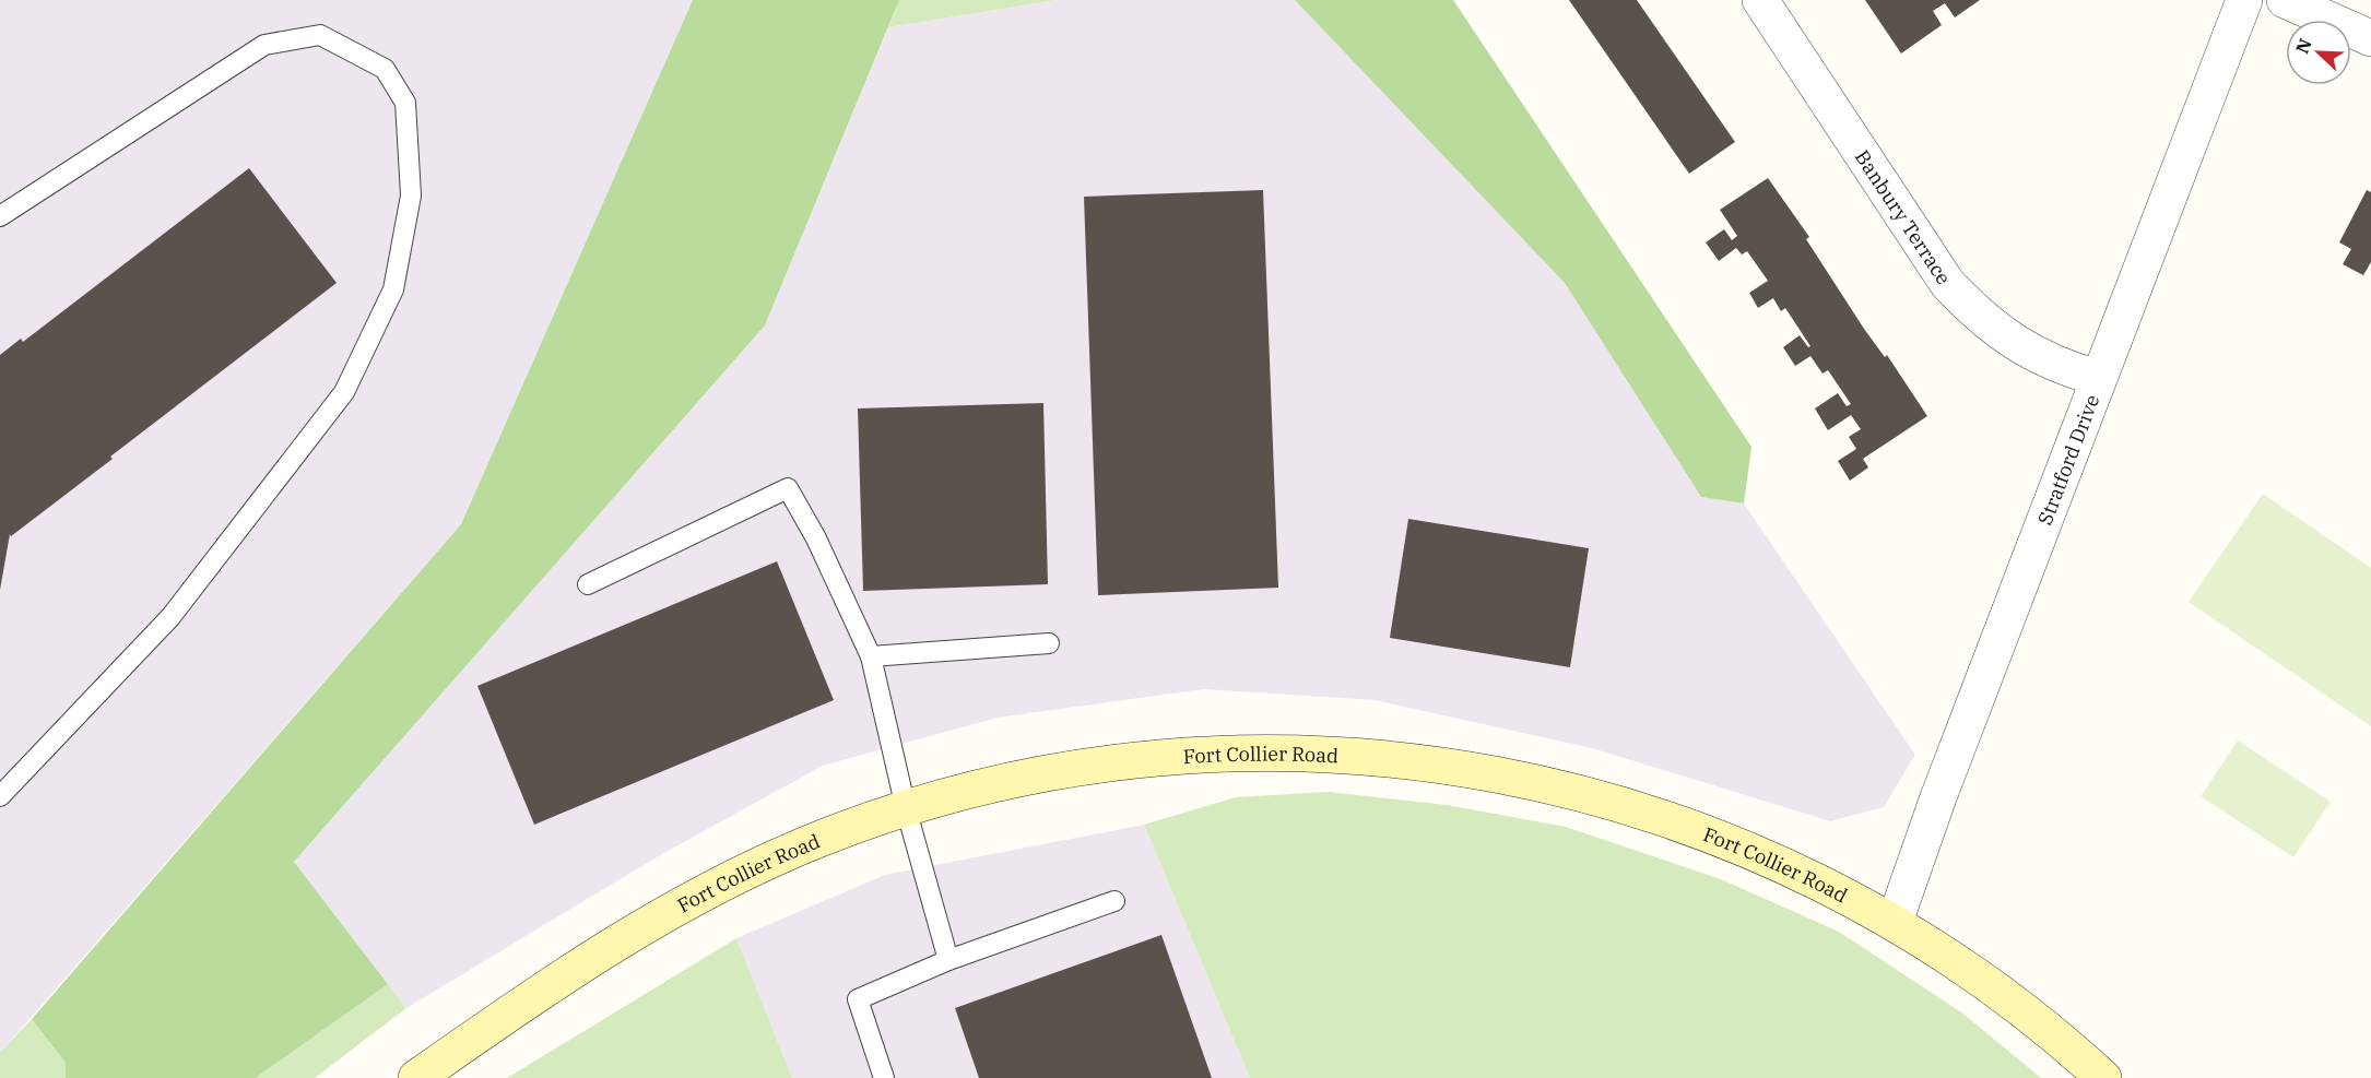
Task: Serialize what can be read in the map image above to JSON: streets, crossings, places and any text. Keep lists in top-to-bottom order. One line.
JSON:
{"streets":{"street":["Banbury Terrace","Stratford Drive","Fort Collier Road"]},"crossings":[["Banbury Terrace","Stratford Drive"],["Stratford Drive","Fort Collier Road"]],"north":"top left"}
